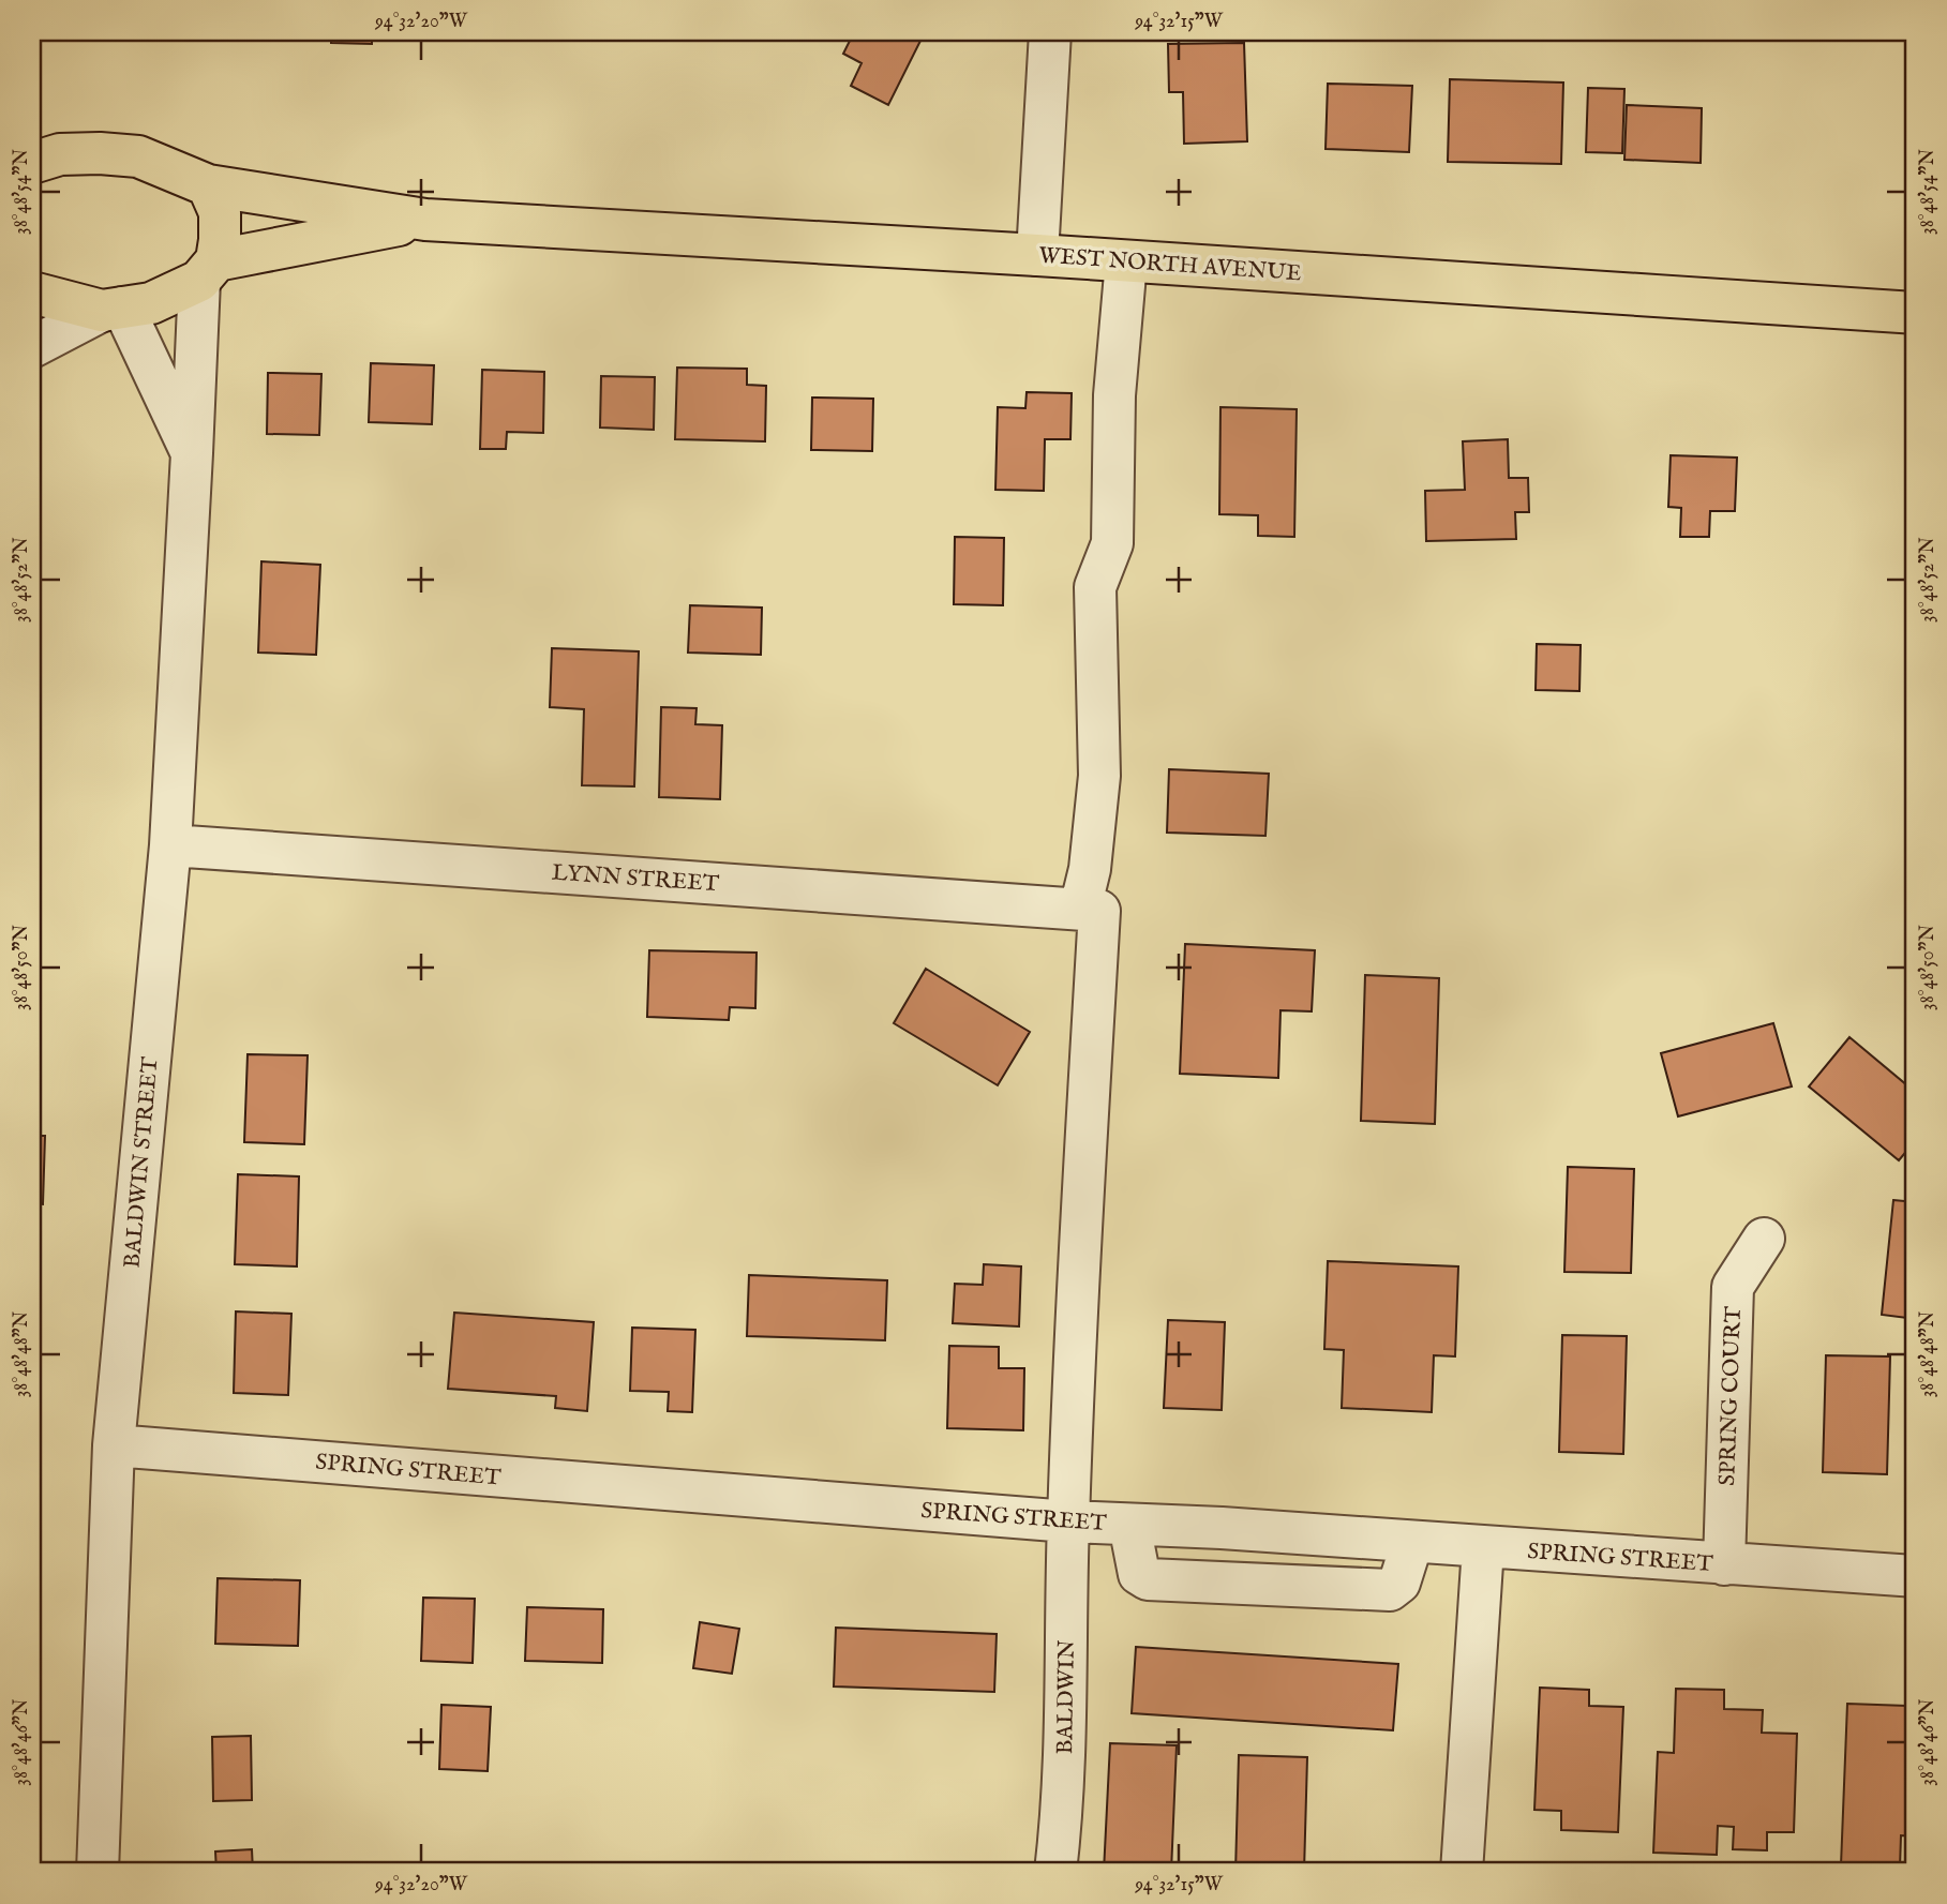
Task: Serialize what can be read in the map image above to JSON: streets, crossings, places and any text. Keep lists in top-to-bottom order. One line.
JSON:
{"streets":{"main road":["WEST NORTH AVENUE"],"street":["LYNN STREET","BALDWIN STREET","SPRING COURT","SPRING STREET","BALDWIN"]},"crossings":[["WEST NORTH AVENUE","BALDWIN STREET"],["WEST NORTH AVENUE","BALDWIN"],["LYNN STREET","BALDWIN STREET"],["LYNN STREET","BALDWIN"],["BALDWIN STREET","SPRING STREET"],["SPRING COURT","SPRING STREET"],["SPRING STREET","BALDWIN"]],"coordinates":["94°32'20\"W","94°32'15\"W","38°48'54\"N","38°48'52\"N","38°48'50\"N","38°48'48\"N","38°48'46\"N"]}
